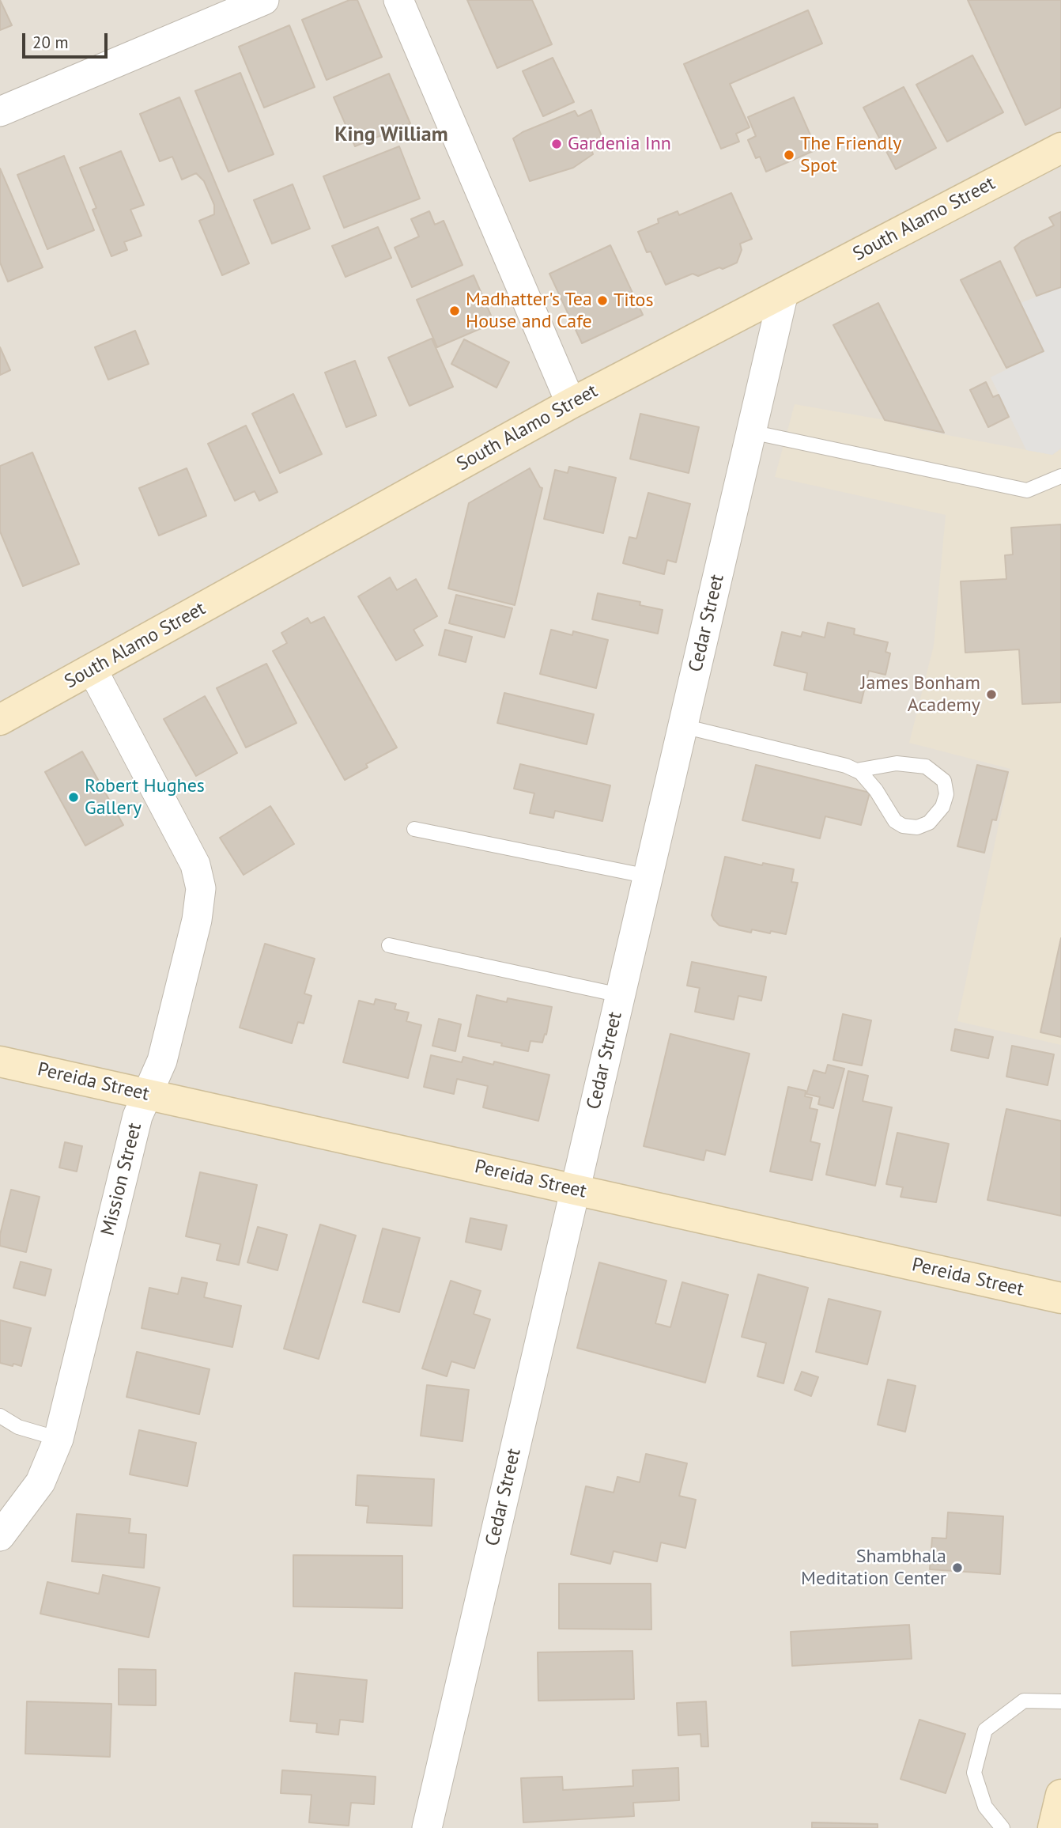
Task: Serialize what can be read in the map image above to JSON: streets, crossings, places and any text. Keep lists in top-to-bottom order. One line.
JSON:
{"streets":{"main road":["South Alamo Street","Pereida Street"],"street":["Cedar Street","Mission Street"]},"crossings":[["South Alamo Street","Cedar Street"],["South Alamo Street","Mission Street"],["Cedar Street","Pereida Street"],["Pereida Street","Mission Street"]],"districts":["King William"],"places":["Gardenia Inn","The Friendly Spot","Titos","Madhatter's Tea House and Cafe","James Bonham Academy","Robert Hughes Gallery","Shambhala Meditation Center"],"scale_bar":"20 m"}
